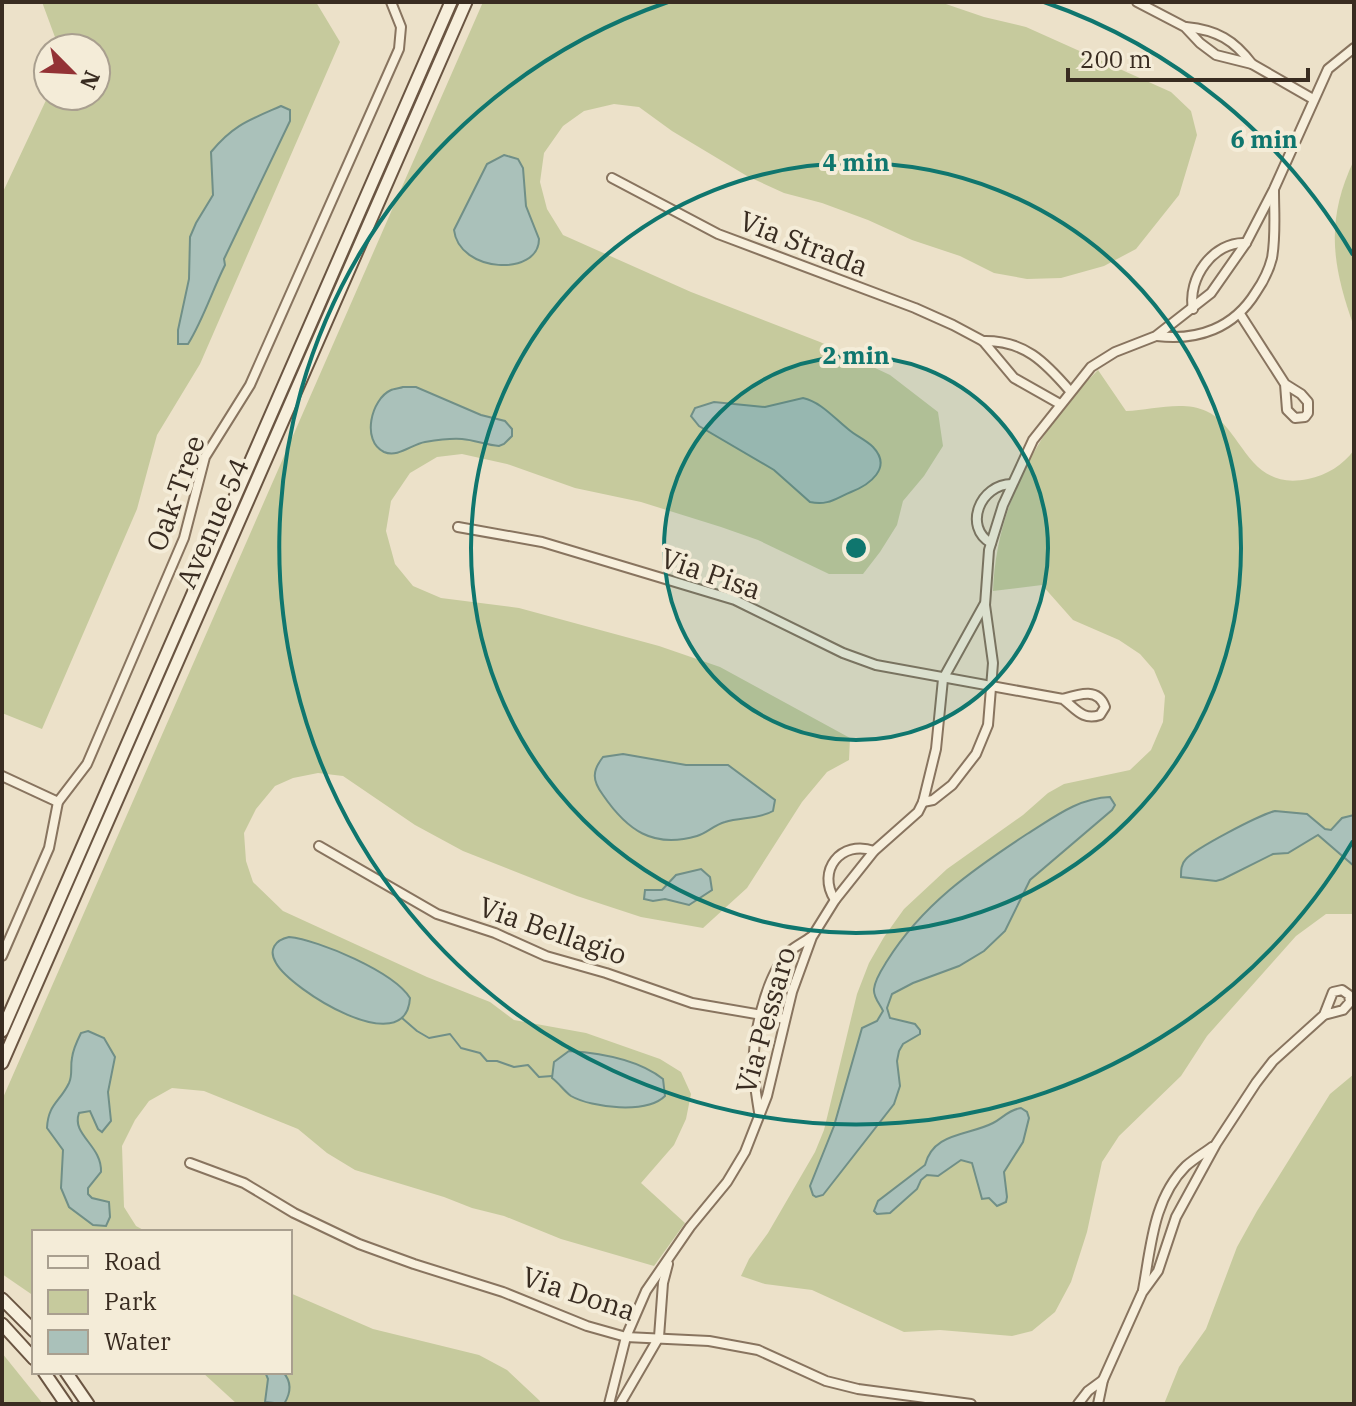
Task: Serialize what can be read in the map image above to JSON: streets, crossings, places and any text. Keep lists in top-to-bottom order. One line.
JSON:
{"streets":{"street":["Via Strada","Oak-Tree","Avenue 54","Via Pisa","Via Bellagio","Via Pessaro","Via Dona"]},"crossings":[["Via Strada","Via Pessaro"],["Via Pisa","Via Pessaro"],["Via Bellagio","Via Pessaro"],["Via Pessaro","Via Dona"]],"legend":["Road","Park","Water"],"scale_bar":"200 m","north":"bottom right","rings":["6 min","4 min","2 min"]}
